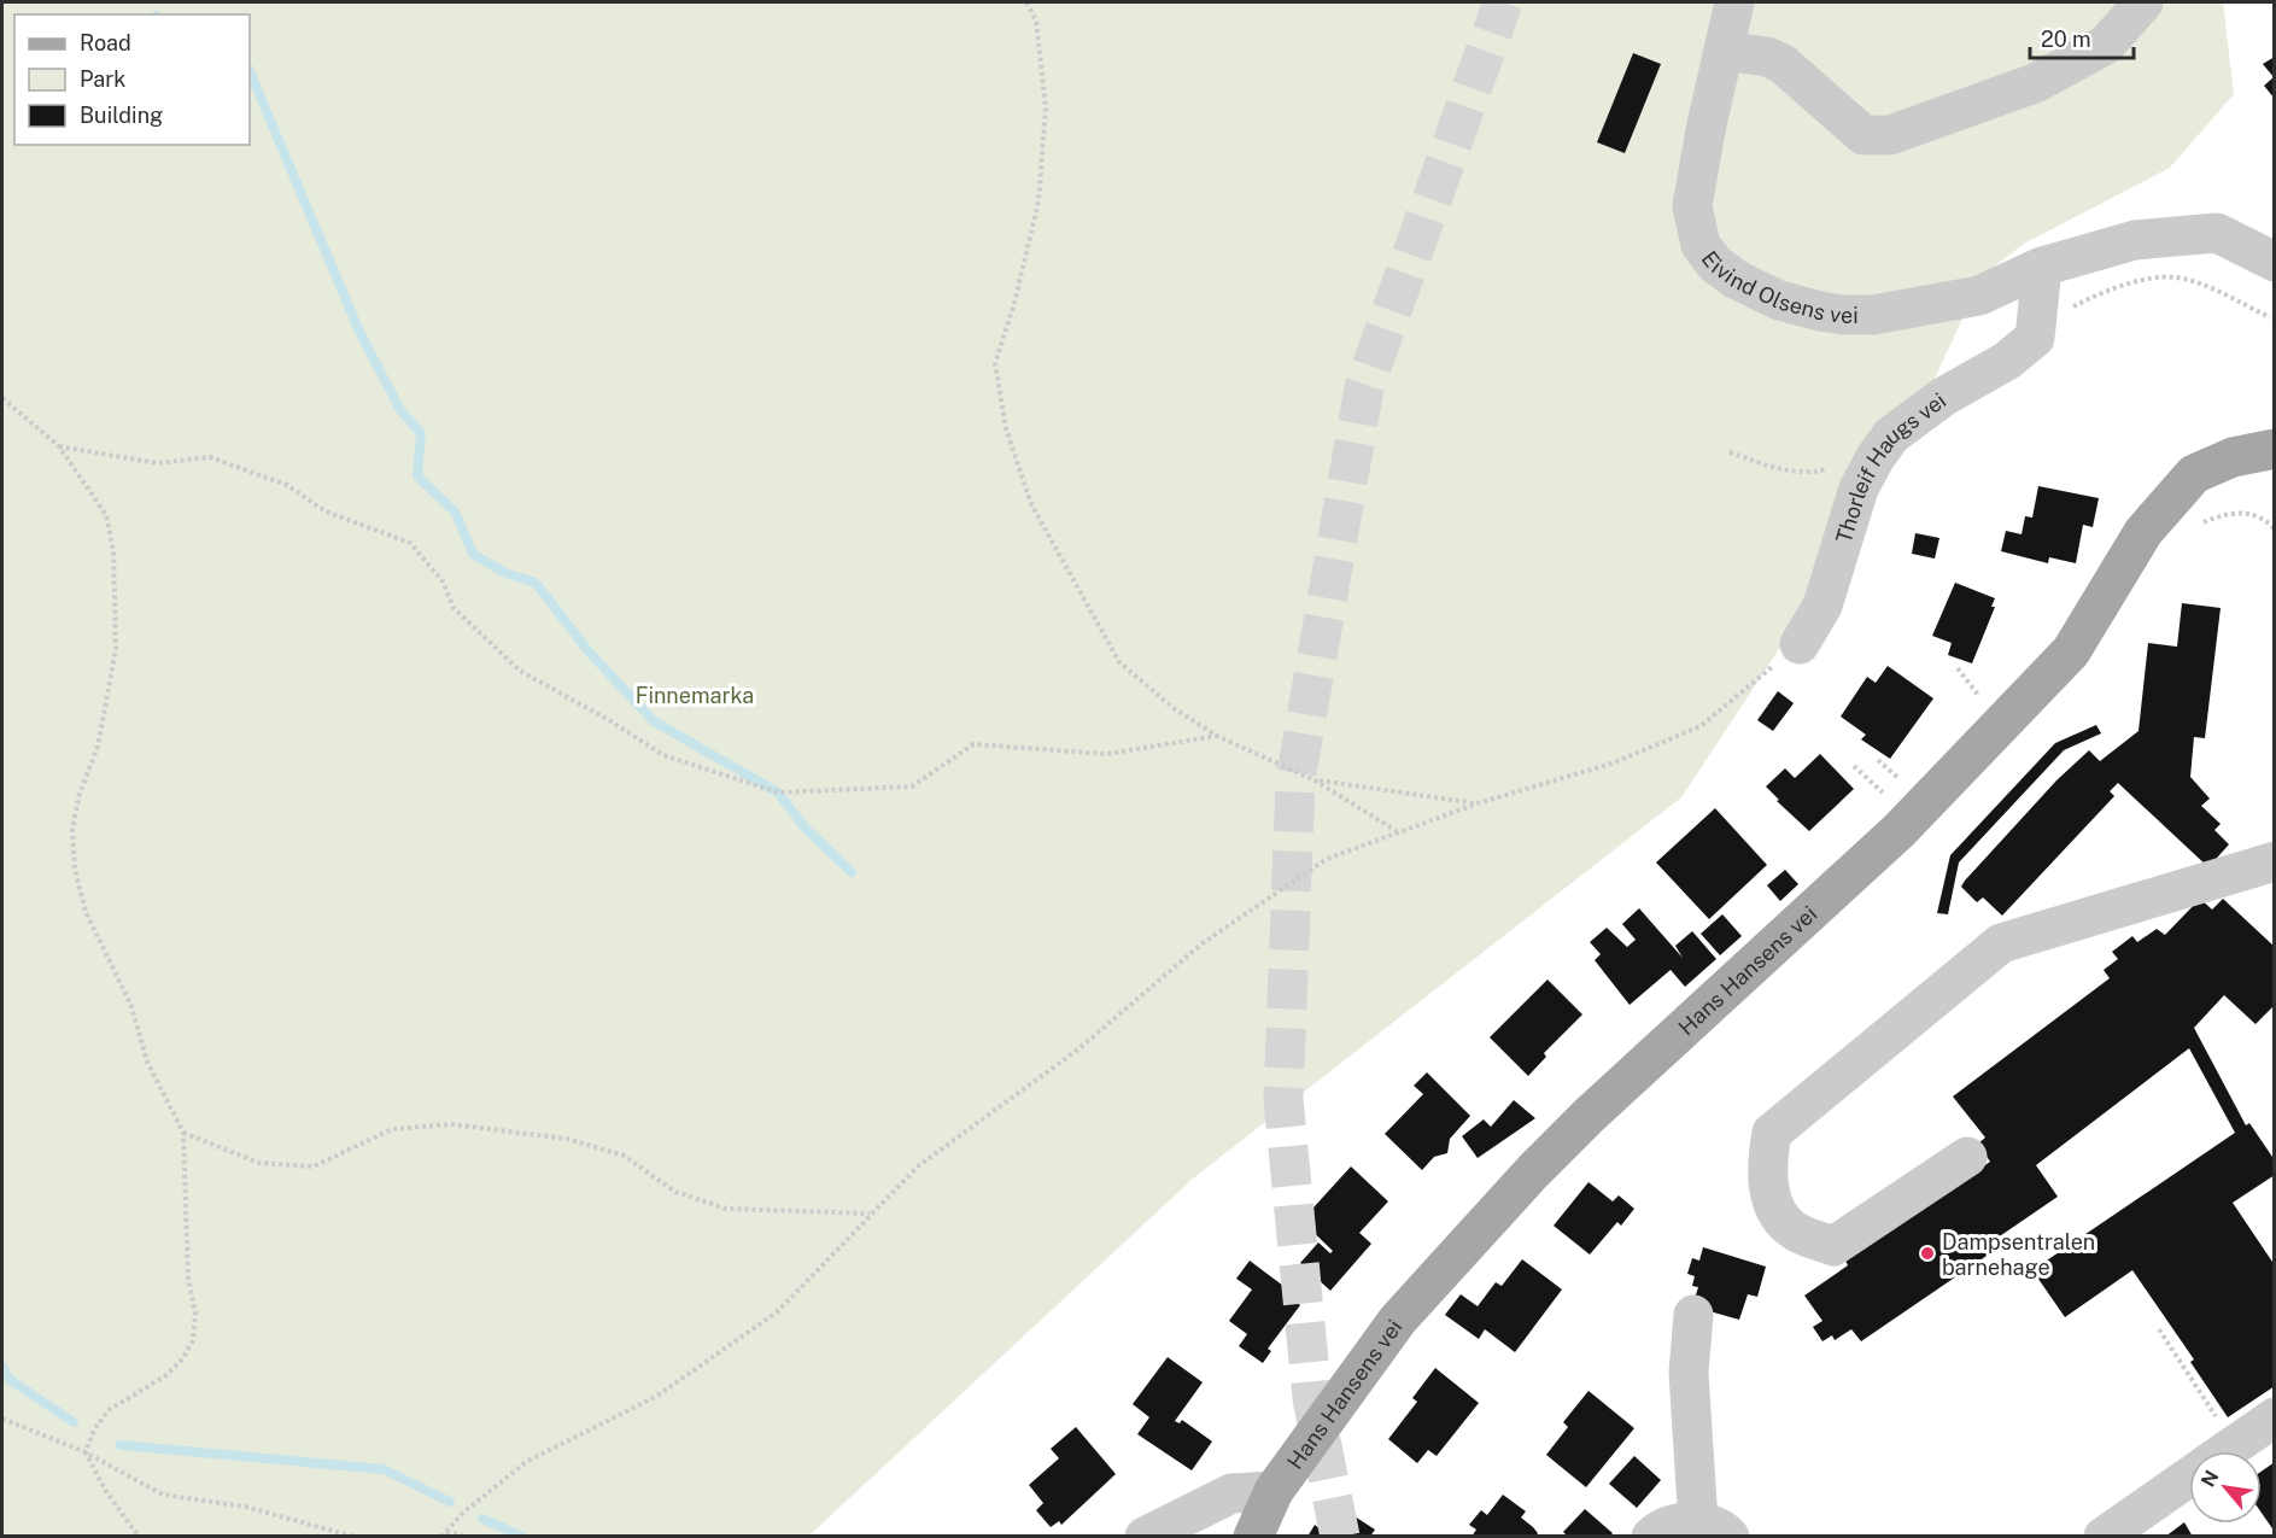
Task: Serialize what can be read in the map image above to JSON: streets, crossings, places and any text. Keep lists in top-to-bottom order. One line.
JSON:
{"streets":{"main road":["Hans Hansens vei"],"street":["Eivind Olsens vei","Thorleif Haugs vei"]},"parks":["Finnemarka"],"places":["Dampsentralen barnehage"],"legend":["Road","Park","Building"],"scale_bar":"20 m","north":"top left"}
